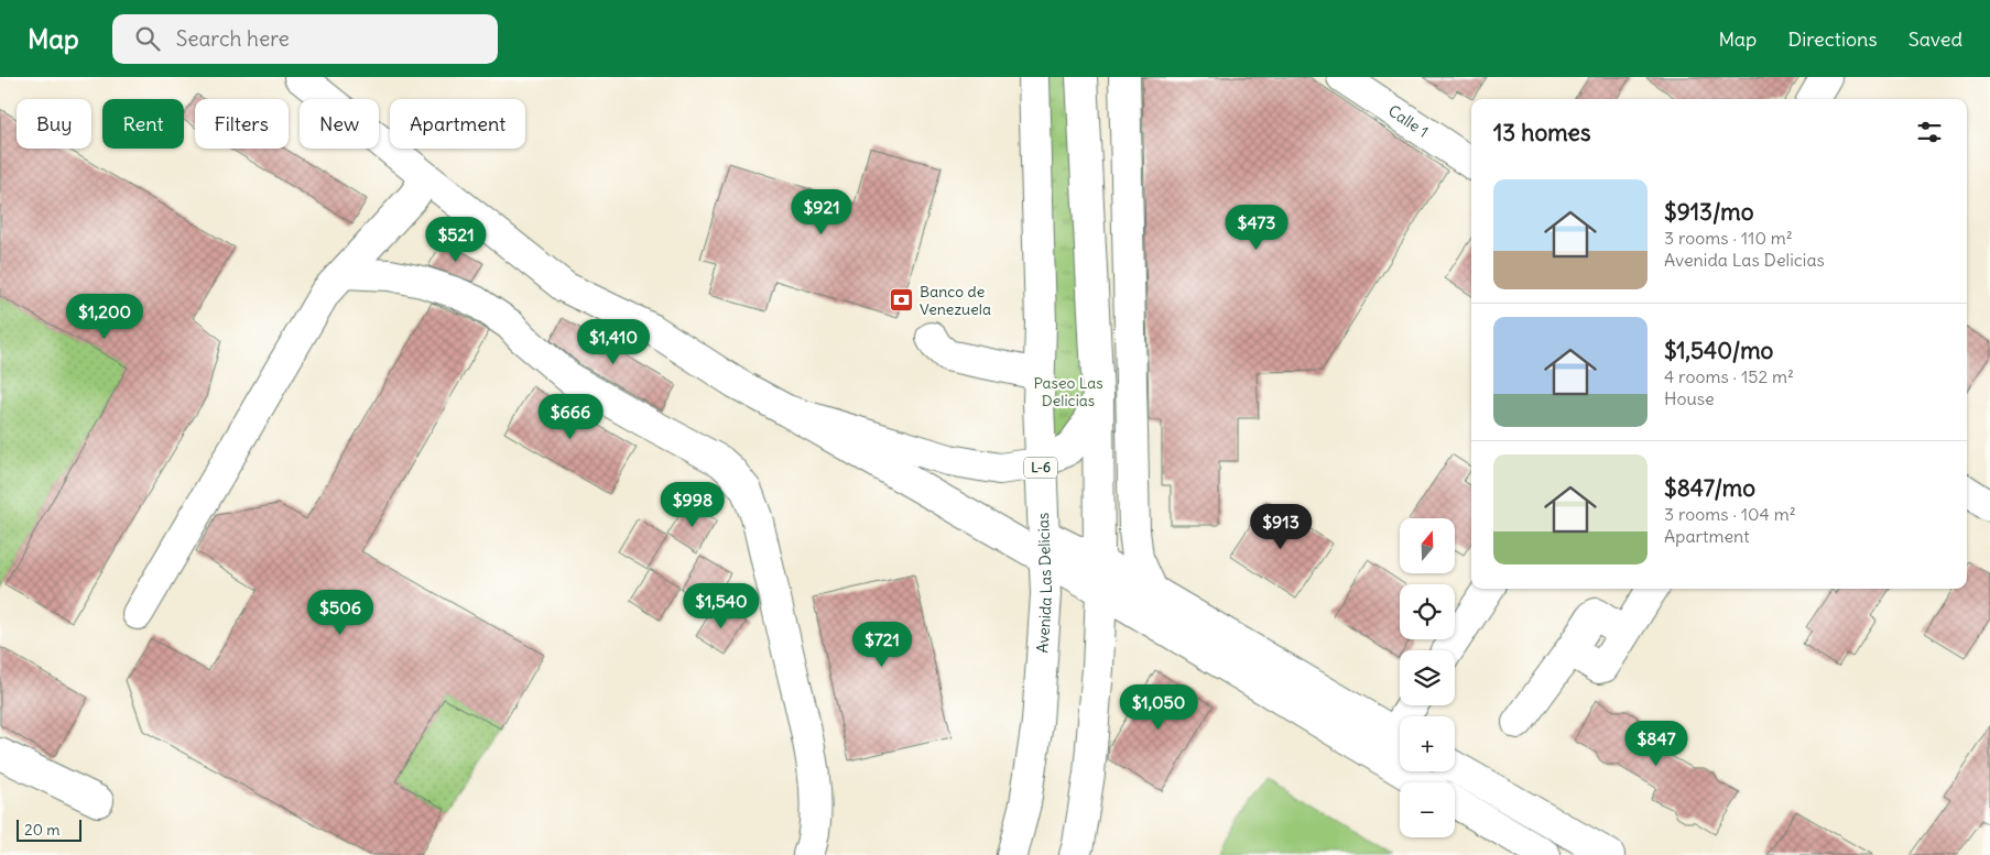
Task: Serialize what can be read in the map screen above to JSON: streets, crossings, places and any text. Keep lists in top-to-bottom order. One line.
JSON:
{"streets":{"street":["Calle 1","L-6","Avenida Las Delicias"]},"crossings":[["L-6","Avenida Las Delicias"]],"parks":["Paseo Las Delicias"],"places":{"bank":["Banco de Venezuela"]},"scale_bar":"20 m","north":"top","page":{"header":"Map","search":"Search here","nav":["Map","Directions","Saved"],"chip":["Buy","Rent","Filters","New","Apartment"],"heading":"13 homes","list":[{"name":"$913/mo","note":"3 rooms · 110 m² · Avenida Las Delicias"},{"name":"$1,540/mo","note":"4 rooms · 152 m² · House"},{"name":"$847/mo","note":"3 rooms · 104 m² · Apartment"}],"price":["$921","$473","$521","$1,200","$1,410","$666","$998","$913","$1,540","$506","$721","$1,050","$847"],"map_buttons":["+","−"],"scale":"20 m"}}
